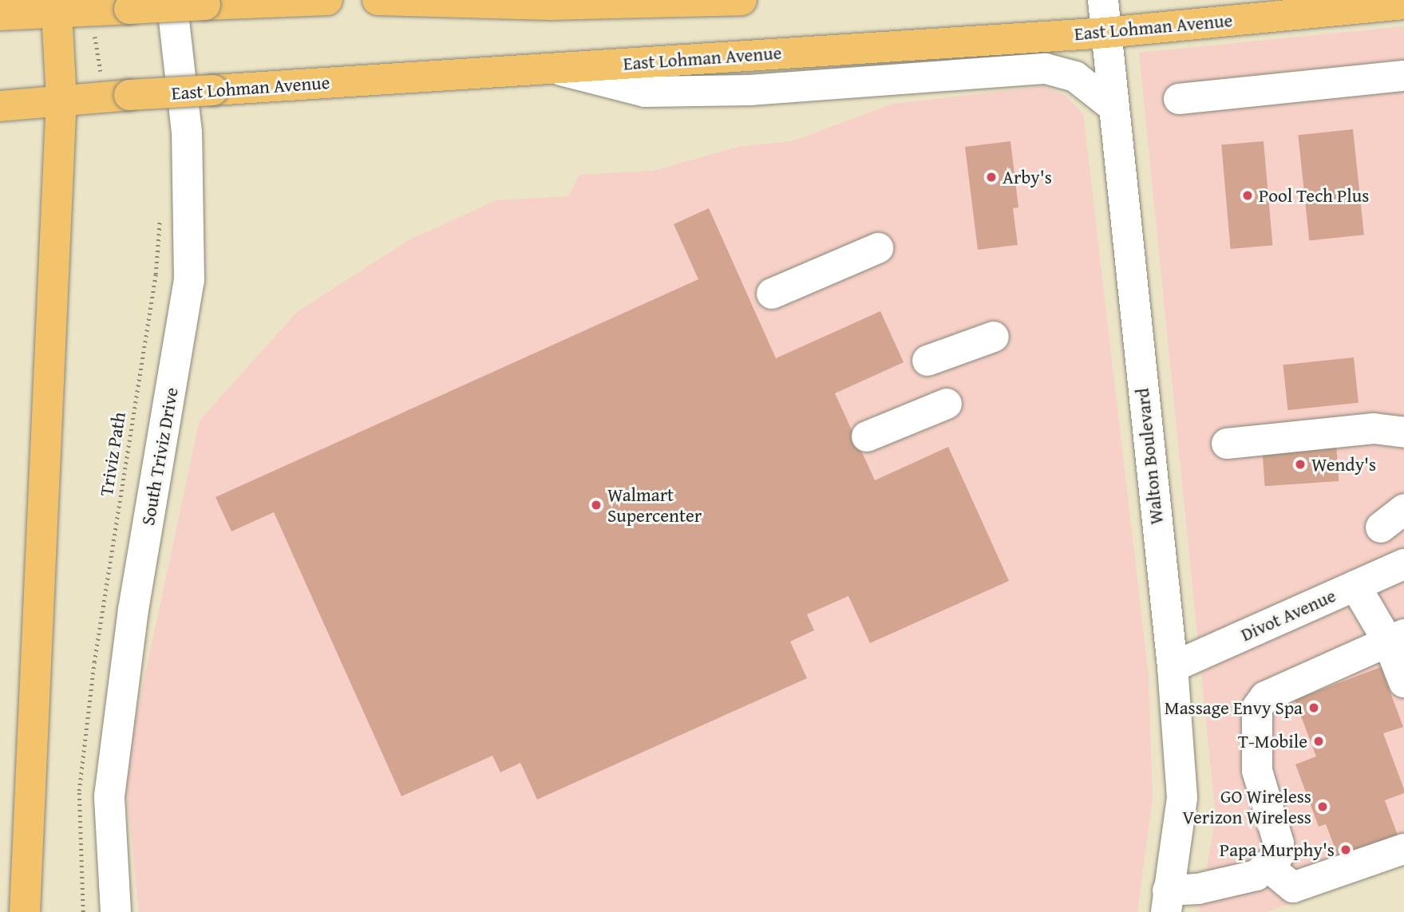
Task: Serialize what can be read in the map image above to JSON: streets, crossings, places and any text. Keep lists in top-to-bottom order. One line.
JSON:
{"streets":{"main road":["East Lohman Avenue"],"street":["South Triviz Drive","Walton Boulevard","Divot Avenue"],"path":["Triviz Path"]},"crossings":[["East Lohman Avenue","Walton Boulevard"],["Walton Boulevard","Divot Avenue"]],"places":["Arby's","Pool Tech Plus","Wendy's","Walmart Supercenter","Massage Envy Spa","T-Mobile","GO Wireless Verizon Wireless","Papa Murphy's"]}
